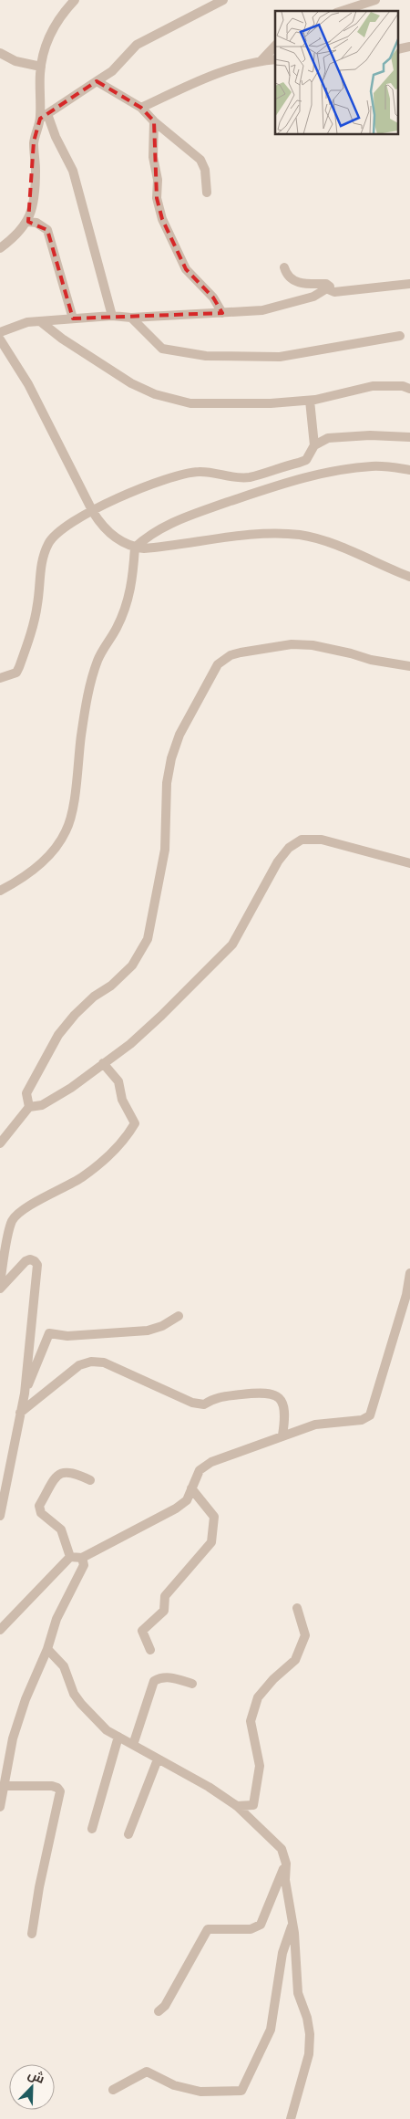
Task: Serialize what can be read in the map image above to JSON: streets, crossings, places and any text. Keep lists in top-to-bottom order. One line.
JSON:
{"north":"top right"}
